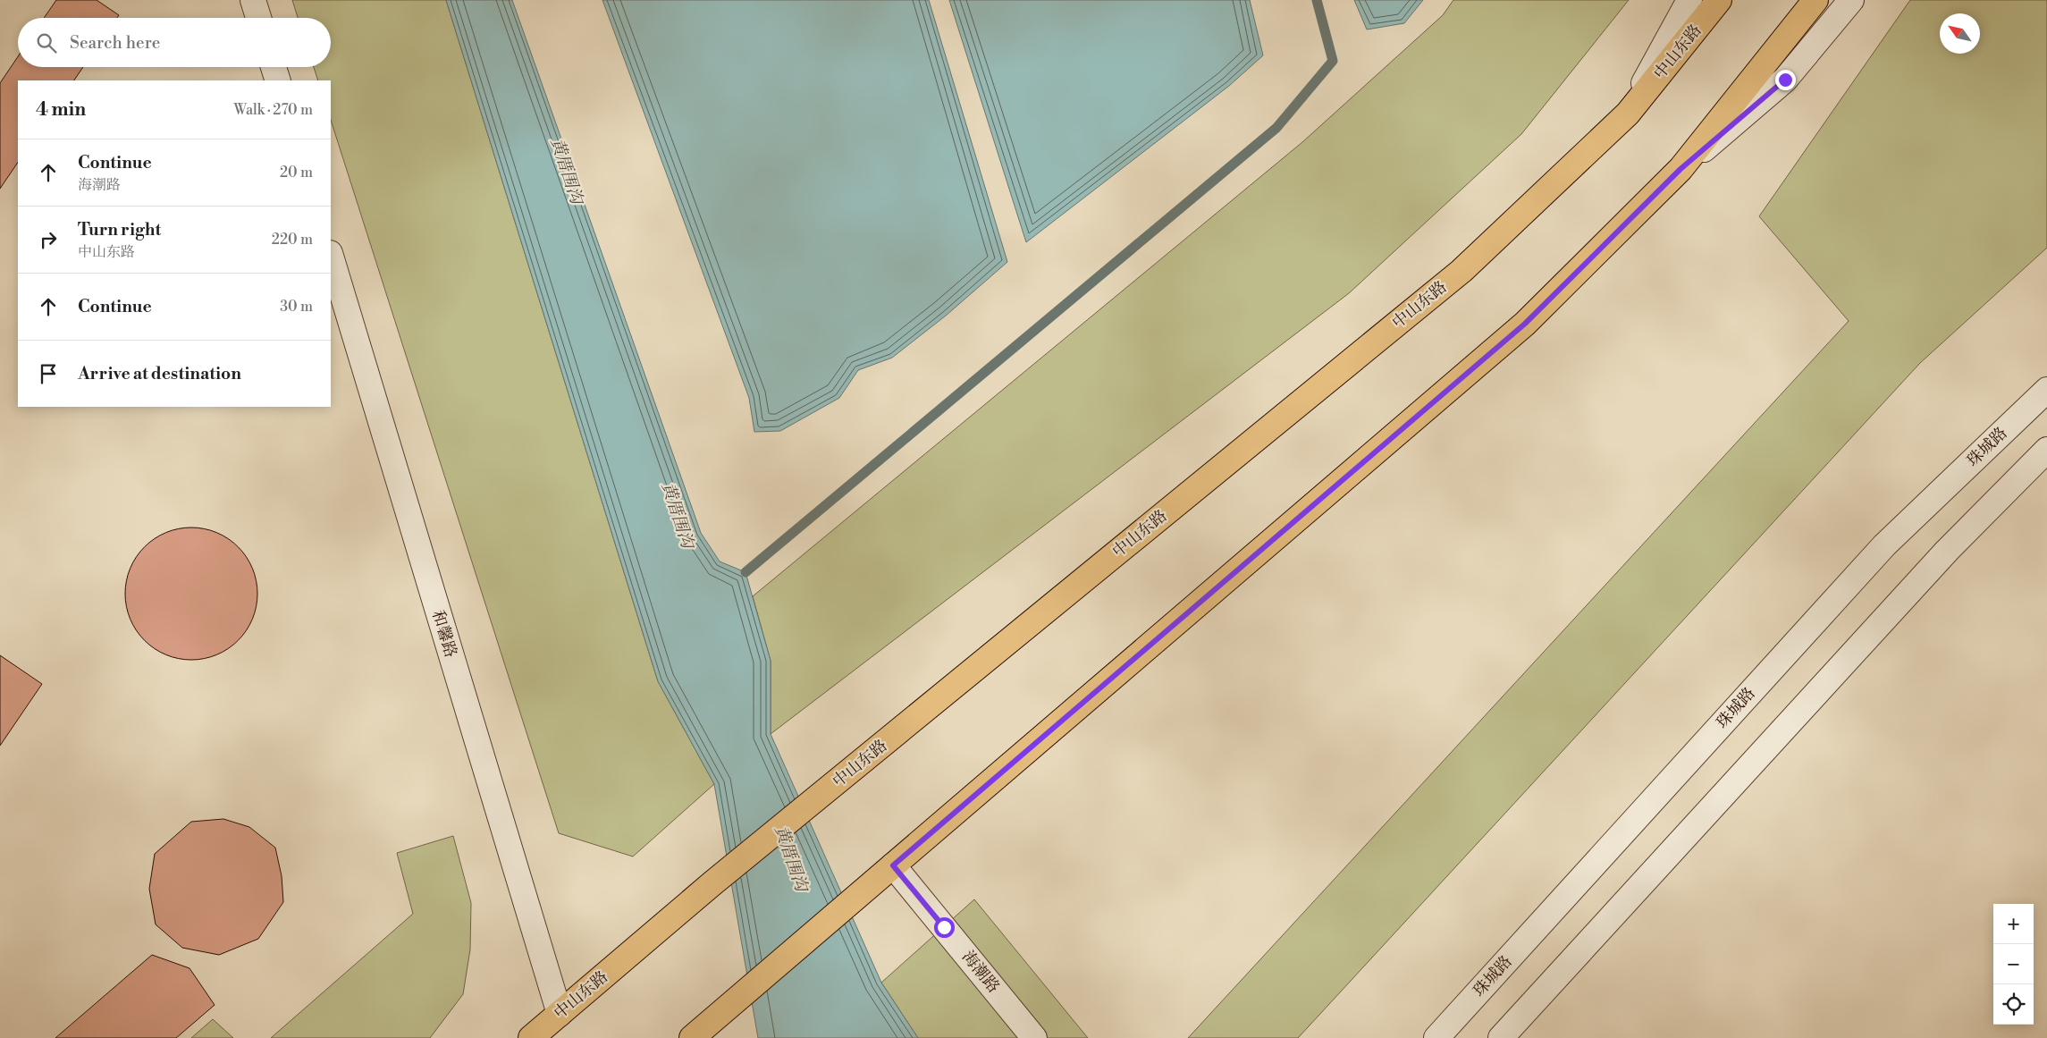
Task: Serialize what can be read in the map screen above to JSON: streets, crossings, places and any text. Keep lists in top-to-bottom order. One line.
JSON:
{"streets":{"main road":["中山东路"],"street":["珠城路","和馨路","海潮路"]},"crossings":[["中山东路","和馨路"]],"water":["黄厝围沟"],"north":"top left","page":{"search":"Search here","heading":["4 min","Walk · 270 m"],"list":[["Continue","海潮路","20 m"],["Turn right","中山东路","220 m"],["Continue","30 m"],"Arrive at destination"],"map_buttons":["+","−"]}}
